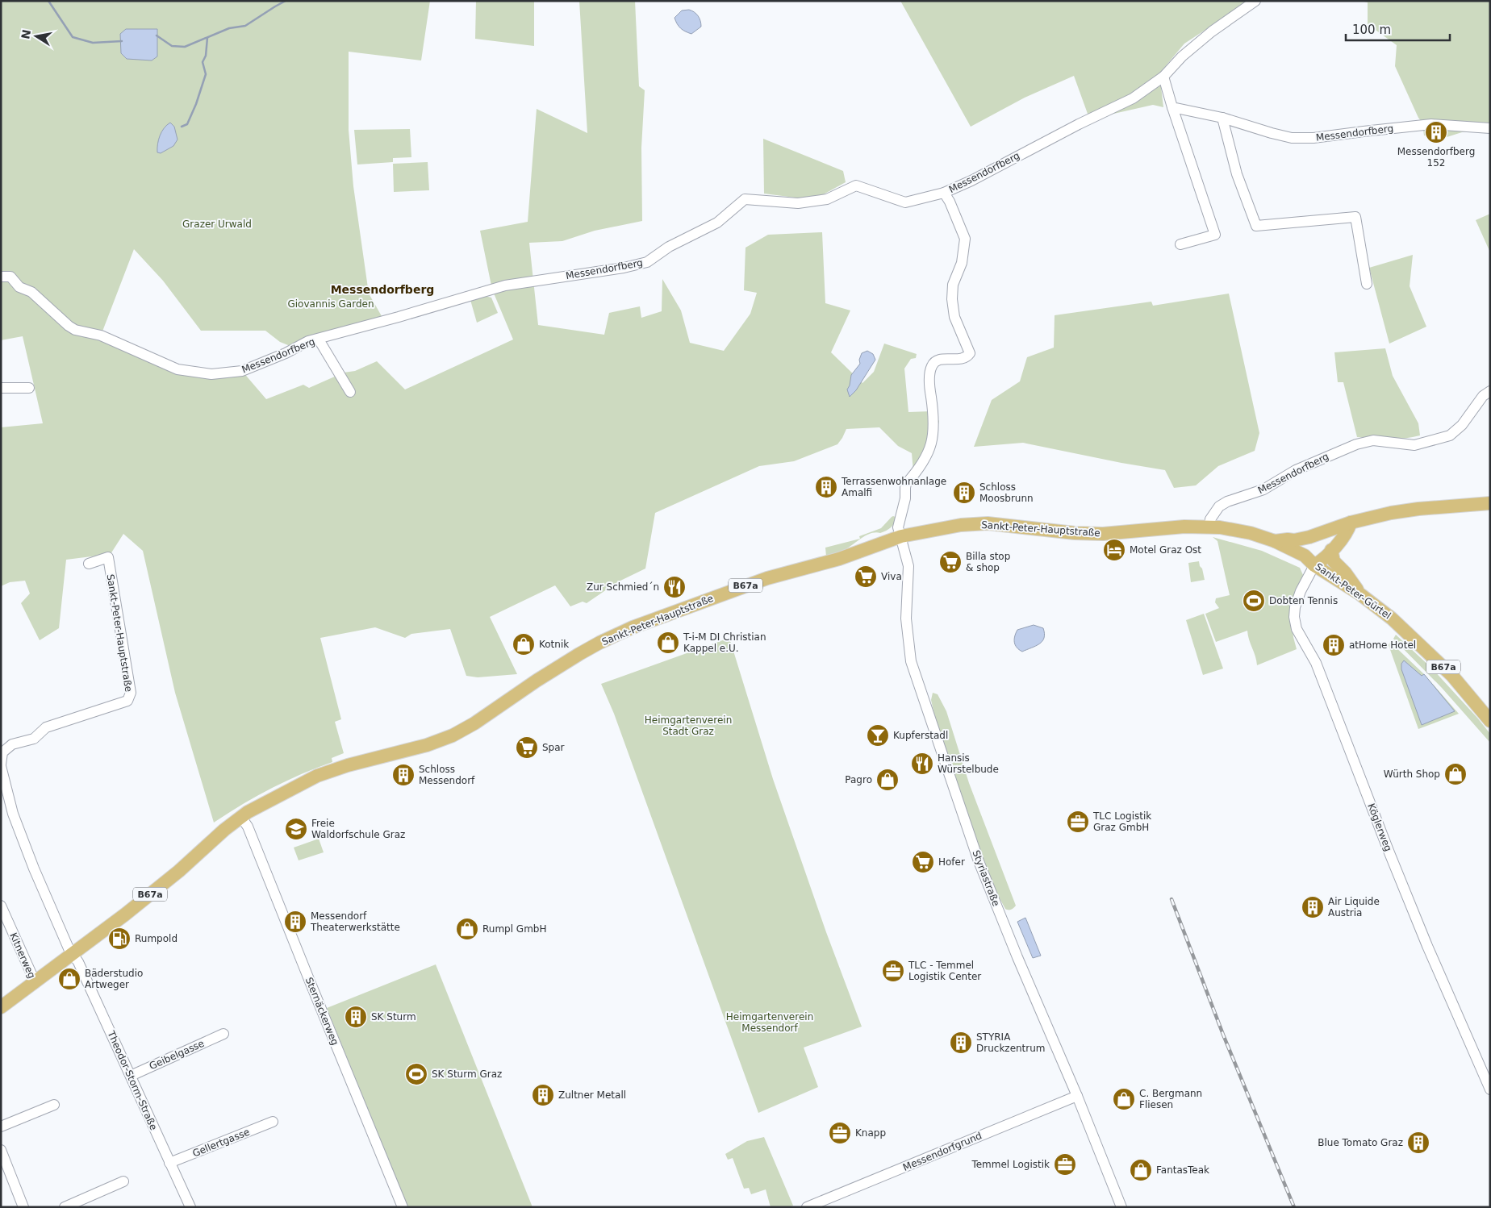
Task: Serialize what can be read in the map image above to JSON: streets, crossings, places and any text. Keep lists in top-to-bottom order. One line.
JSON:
{"streets":{"main road":["Sankt-Peter-Hauptstraße","B67a","Sankt-Peter-Gürtel"],"street":["Messendorfberg","Köglerweg","Styriastraße","Kitnerweg","Sternäckerweg","Geibelgasse","Theodor-Storm-Straße","Gellertgasse","Messendorfgrund"]},"crossings":[["Messendorfberg","Sankt-Peter-Hauptstraße"],["Messendorfberg","Styriastraße"],["Sankt-Peter-Hauptstraße","Sankt-Peter-Gürtel"],["Sankt-Peter-Hauptstraße","Styriastraße"],["Sankt-Peter-Hauptstraße","Kitnerweg"],["Sankt-Peter-Hauptstraße","Sternäckerweg"],["Sankt-Peter-Hauptstraße","Theodor-Storm-Straße"],["Sankt-Peter-Gürtel","Köglerweg"],["Styriastraße","Messendorfgrund"],["Geibelgasse","Theodor-Storm-Straße"],["Theodor-Storm-Straße","Gellertgasse"]],"districts":["Messendorfberg"],"parks":["Grazer Urwald","Giovannis Garden","Heimgartenverein Stadt Graz","Heimgartenverein Messendorf"],"places":{"building":["Messendorfberg 152","Terrassenwohnanlage Amalfi","Schloss Moosbrunn","atHome Hotel","Schloss Messendorf","Air Liquide Austria","Messendorf Theaterwerkstätte","SK Sturm","STYRIA Druckzentrum","Zultner Metall","Blue Tomato Graz"],"hotel":["Motel Graz Ost"],"supermarket":["Billa stop & shop","Viva","Spar","Hofer"],"restaurant":["Zur Schmied´n","Hansis Würstelbude"],"sports":["Dobten Tennis","SK Sturm Graz"],"shop":["T-i-M DI Christian Kappel e.U.","Kotnik","Würth Shop","Pagro","Rumpl GmbH","Bäderstudio Artweger","C. Bergmann Fliesen","FantasTeak"],"bar":["Kupferstadl"],"office":["TLC Logistik Graz GmbH","TLC - Temmel Logistik Center","Knapp","Temmel Logistik"],"school or university":["Freie Waldorfschule Graz"],"fuel station":["Rumpold"]},"scale_bar":"100 m","north":"left"}
